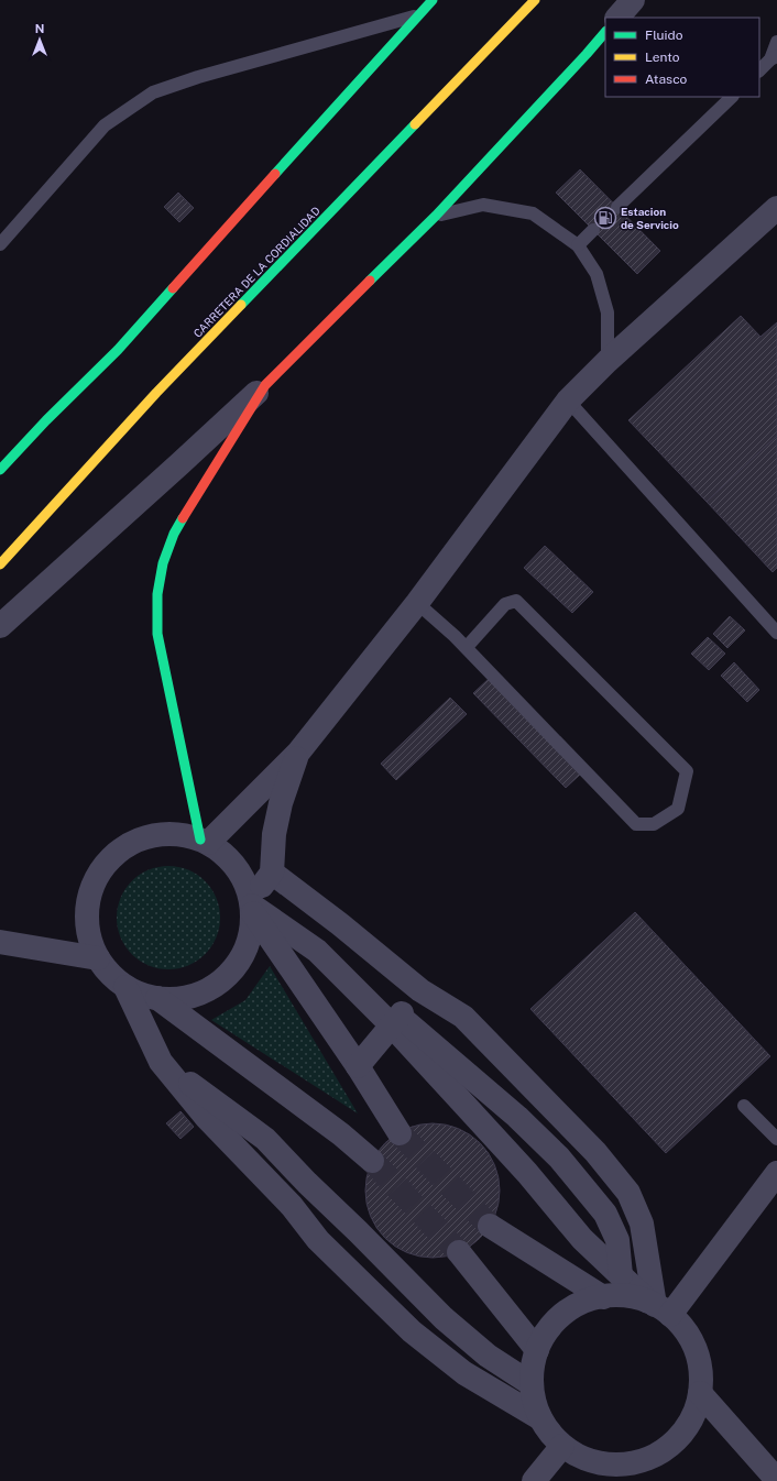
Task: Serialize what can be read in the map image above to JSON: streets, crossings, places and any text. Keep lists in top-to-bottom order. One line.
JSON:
{"streets":{"main road":["CARRETERA DE LA CORDIALIDAD"]},"places":{"fuel station":["Estacion de Servicio"]},"legend":["Fluido","Lento","Atasco"],"north":"top"}
